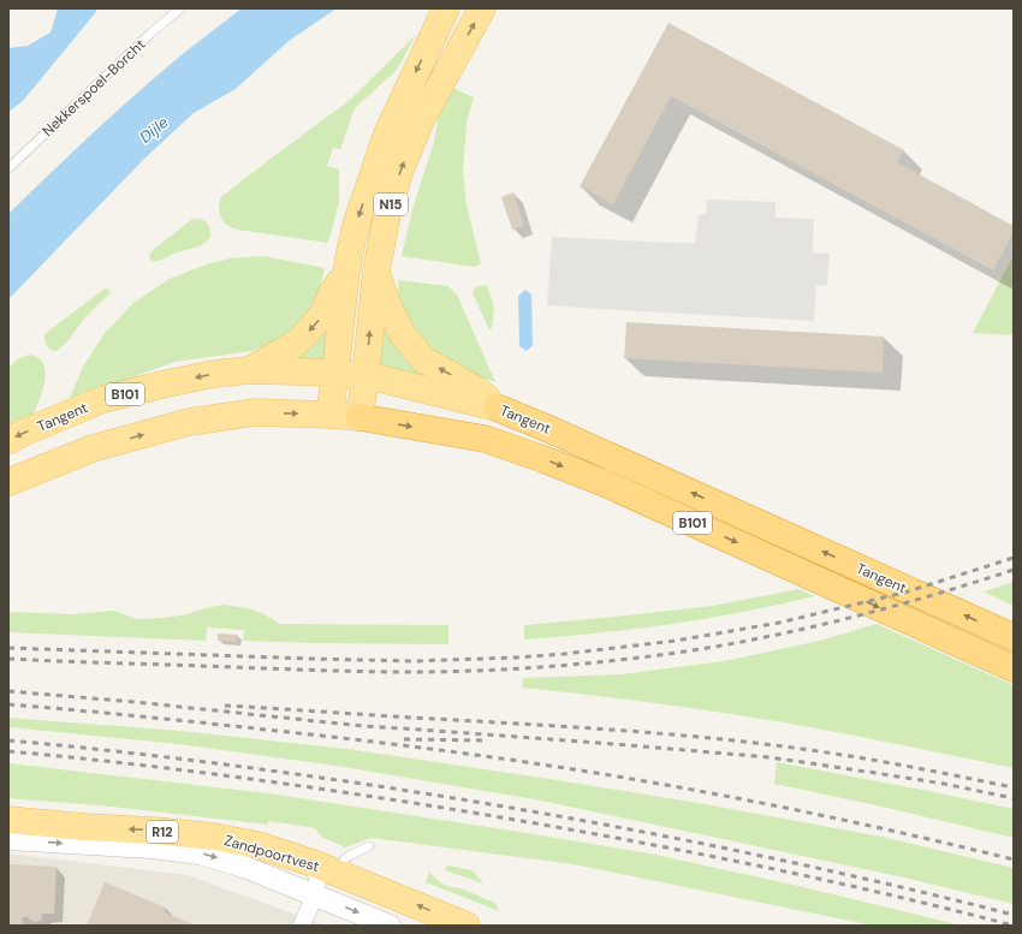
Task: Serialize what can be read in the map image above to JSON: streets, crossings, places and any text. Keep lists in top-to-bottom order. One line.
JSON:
{"streets":{"highway":["B101","Tangent"],"main road":["N15","R12","Zandpoortvest"],"lane":["Nekkerspoel-Borcht"]},"crossings":[["N15","Tangent"]],"water":["Dijle"]}
